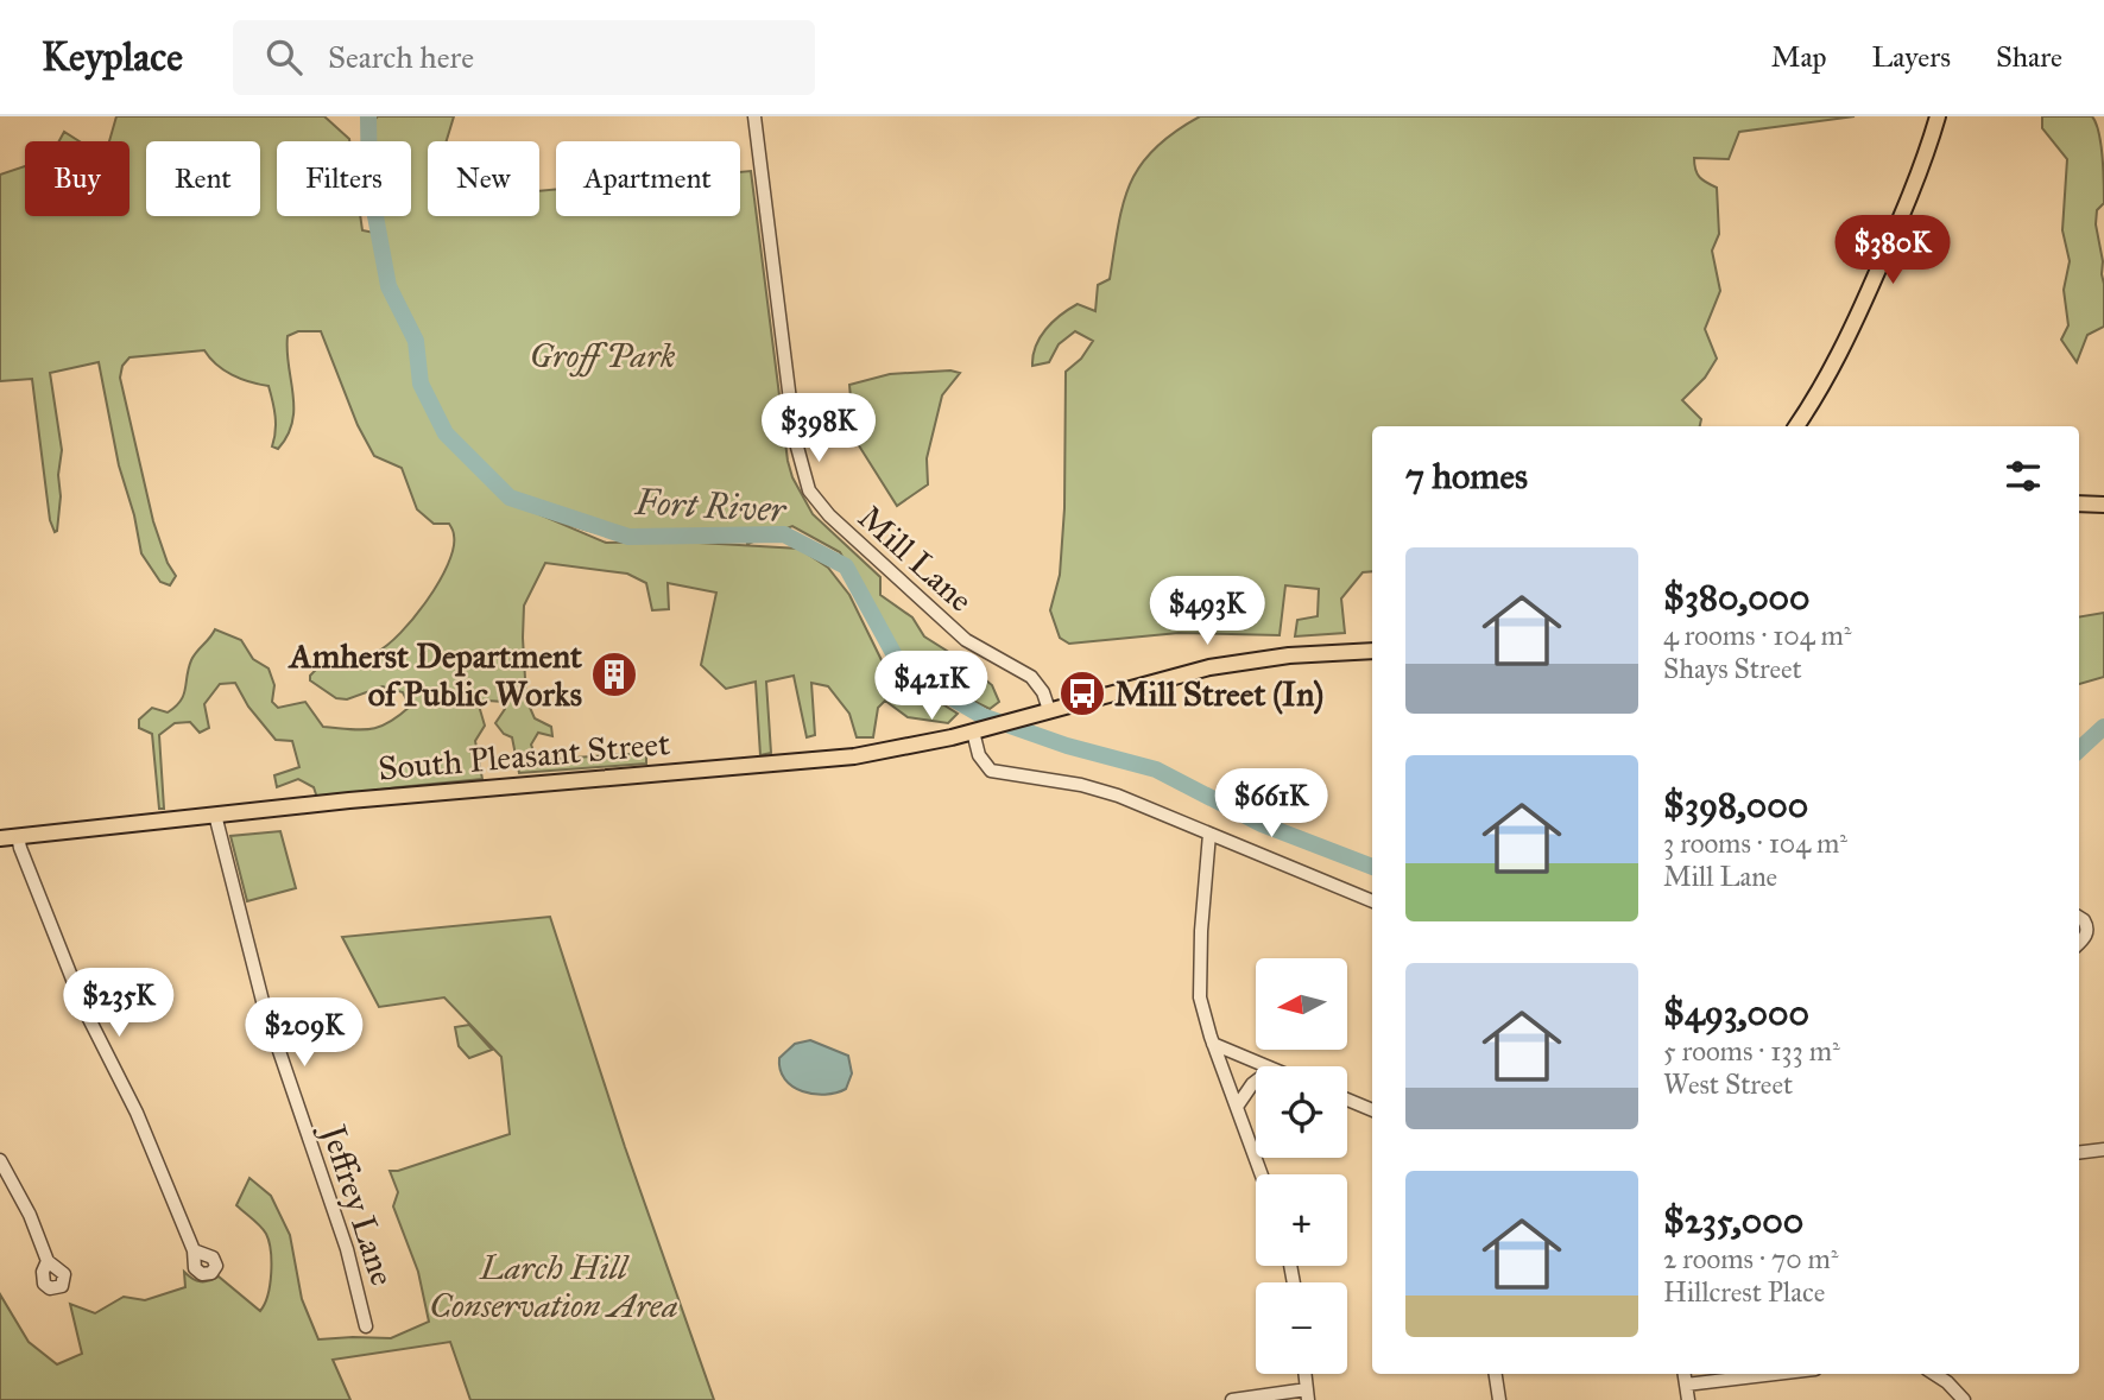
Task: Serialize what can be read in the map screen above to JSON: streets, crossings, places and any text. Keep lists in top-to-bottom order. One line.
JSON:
{"streets":{"main road":["South Pleasant Street"],"street":["Mill Lane","Jeffrey Lane"]},"crossings":[["Mill Lane","South Pleasant Street"],["South Pleasant Street","Jeffrey Lane"]],"water":["Fort River"],"parks":["Groff Park","Larch Hill Conservation Area"],"places":{"building":["Amherst Department of Public Works"],"bus stop":["Mill Street (In)"]},"north":"left","page":{"header":"Keyplace","search":"Search here","nav":["Map","Layers","Share"],"chip":["Buy","Rent","Filters","New","Apartment"],"price":["$380K","$398K","$493K","$421K","$661K","$235K","$209K"],"heading":"7 homes","list":[{"name":"$380,000","note":"4 rooms · 104 m² · Shays Street"},{"name":"$398,000","note":"3 rooms · 104 m² · Mill Lane"},{"name":"$493,000","note":"5 rooms · 133 m² · West Street"},{"name":"$235,000","note":"2 rooms · 70 m² · Hillcrest Place"}],"map_buttons":["+","−"]}}
